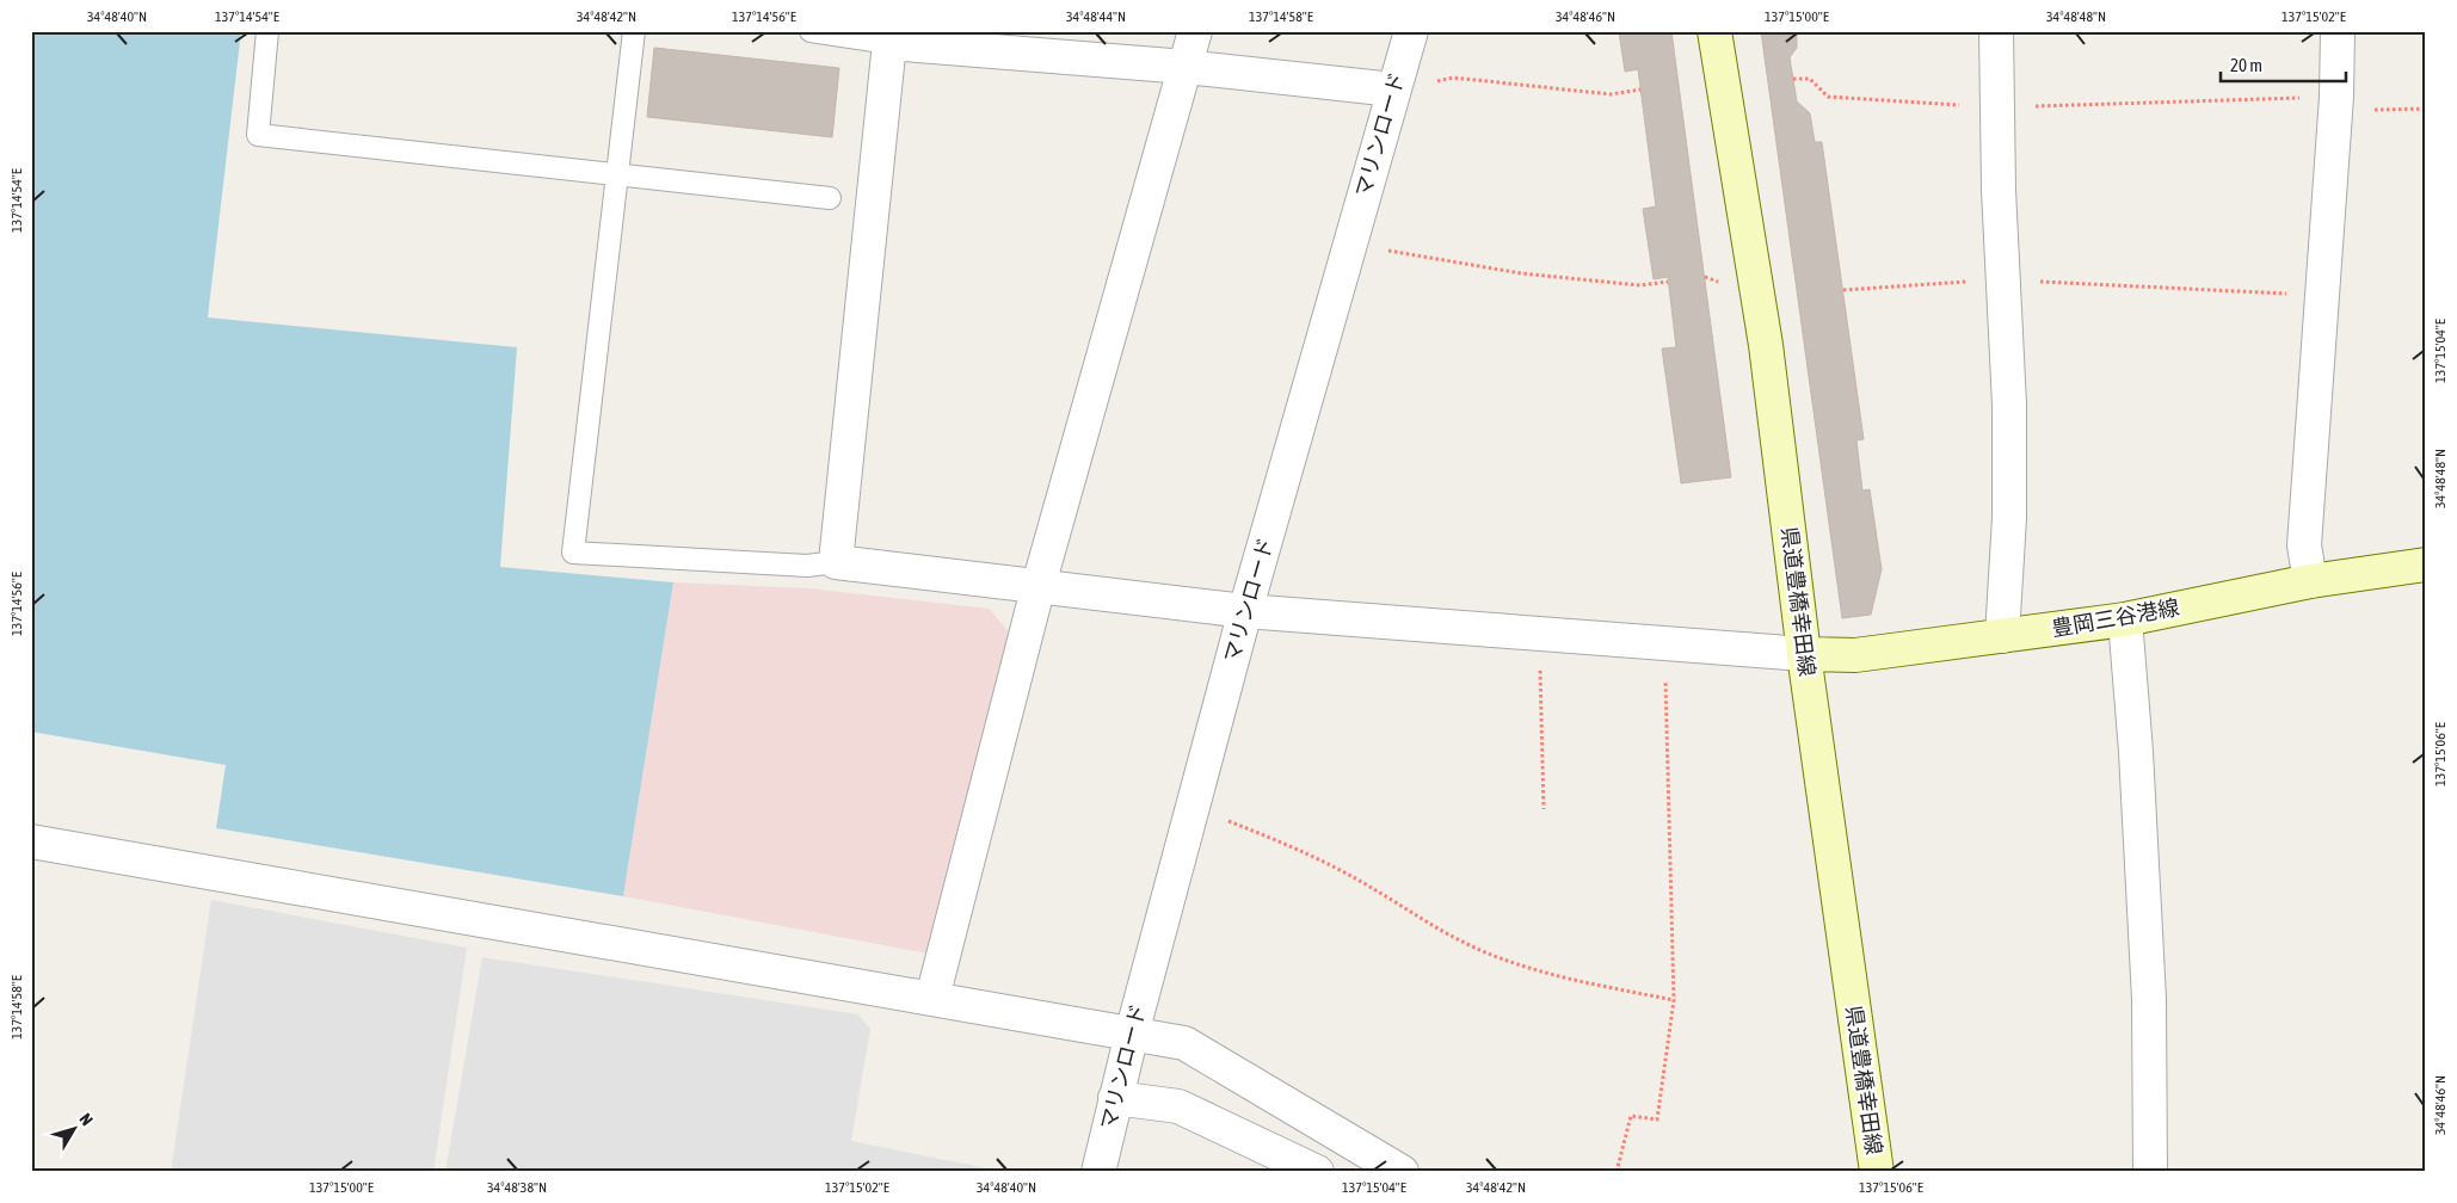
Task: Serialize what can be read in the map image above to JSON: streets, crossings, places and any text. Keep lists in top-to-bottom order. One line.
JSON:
{"streets":{"main road":["県道豊橋幸田線","豊岡三谷港線"],"street":["マリンロード"]},"crossings":[["県道豊橋幸田線","豊岡三谷港線"]],"scale_bar":"20 m","north":"top right","coordinates":["34°48'40\"N","137°14'54\"E","34°48'42\"N","137°14'56\"E","34°48'44\"N","137°14'58\"E","34°48'46\"N","137°15'00\"E","34°48'48\"N","137°15'02\"E","137°15'04\"E","137°15'06\"E","34°48'38\"N"]}
